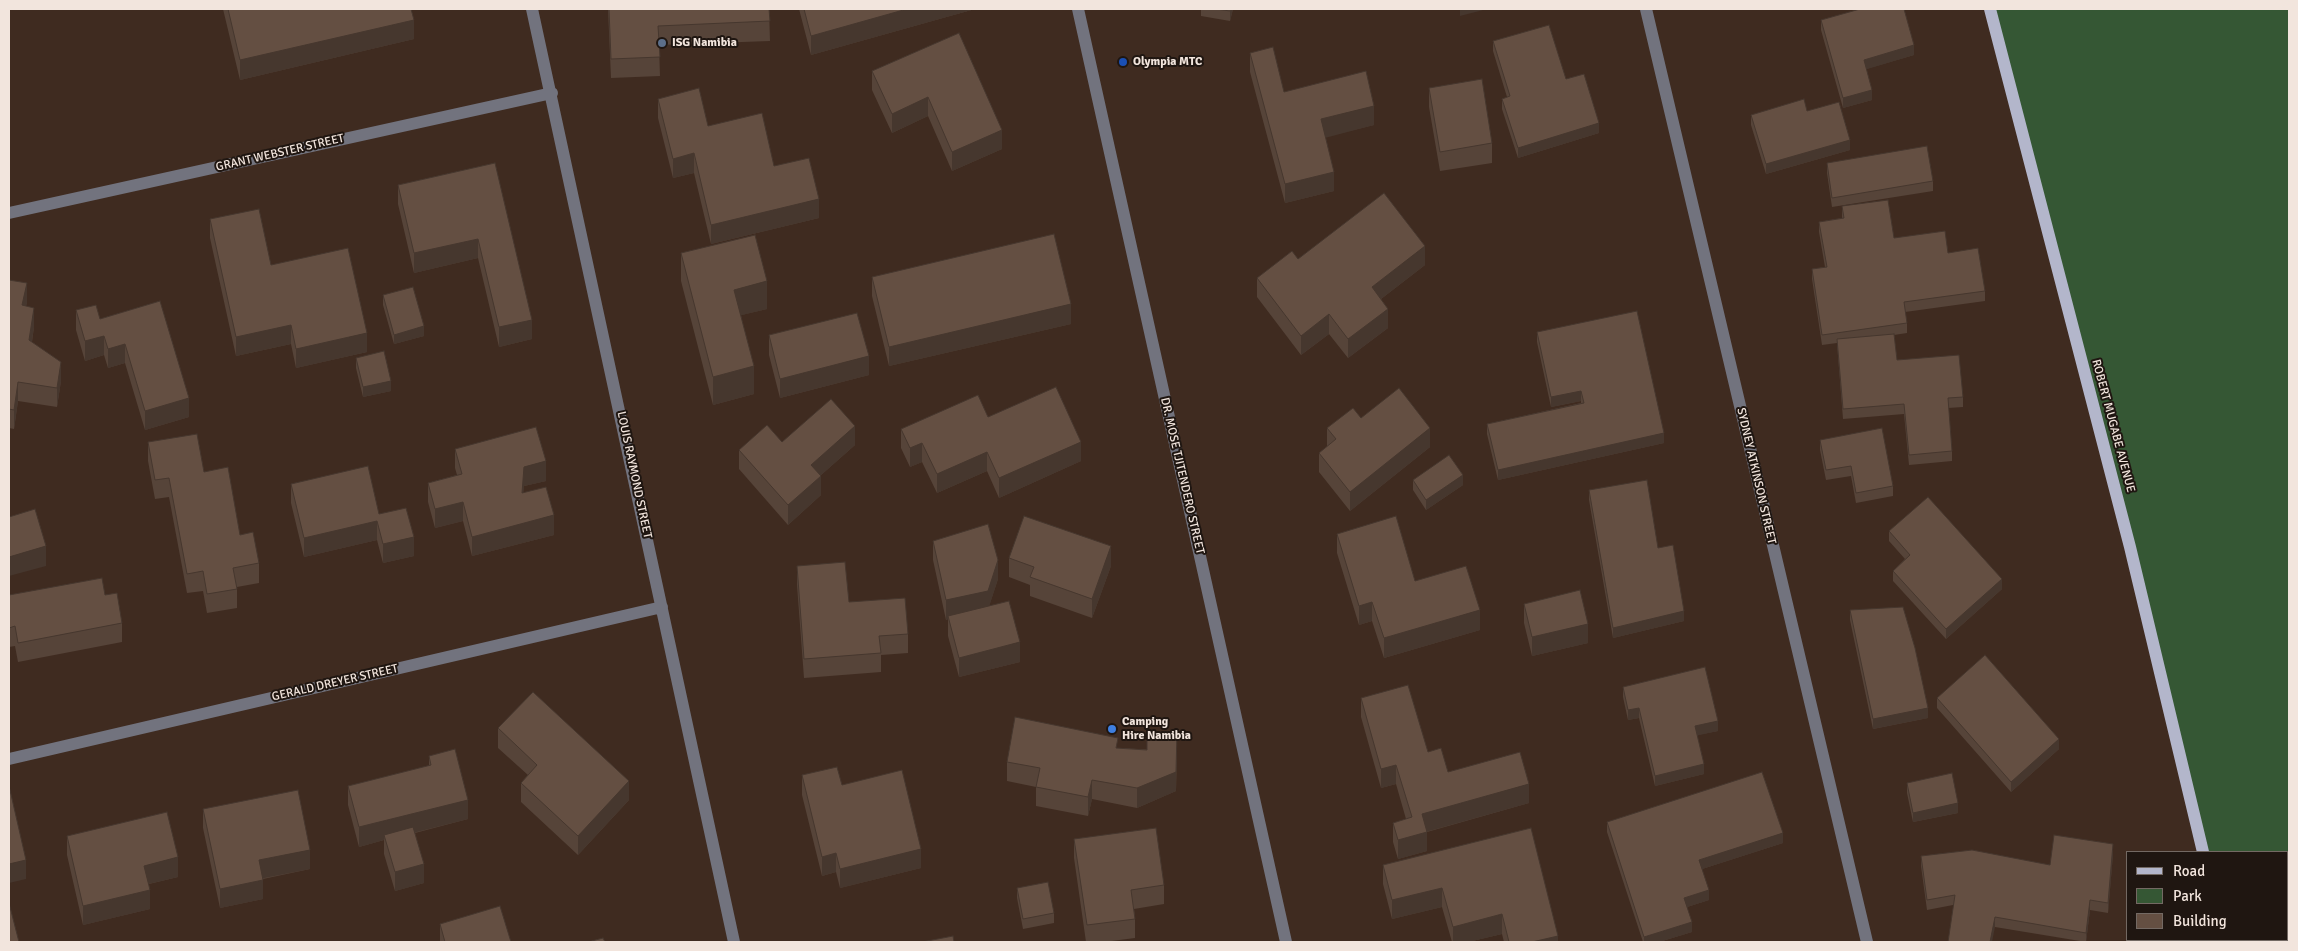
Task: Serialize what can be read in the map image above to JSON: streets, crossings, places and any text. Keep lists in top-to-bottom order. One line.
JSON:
{"streets":{"main road":["ROBERT MUGABE AVENUE"],"street":["GRANT WEBSTER STREET","LOUIS RAYMOND STREET","DR. MOSE TJITENDERO STREET","SYDNEY ATKINSON STREET","GERALD DREYER STREET"]},"crossings":[["GRANT WEBSTER STREET","LOUIS RAYMOND STREET"],["LOUIS RAYMOND STREET","GERALD DREYER STREET"]],"places":["ISG Namibia","Olympia MTC","Camping Hire Namibia"],"legend":["Road","Park","Building"]}
